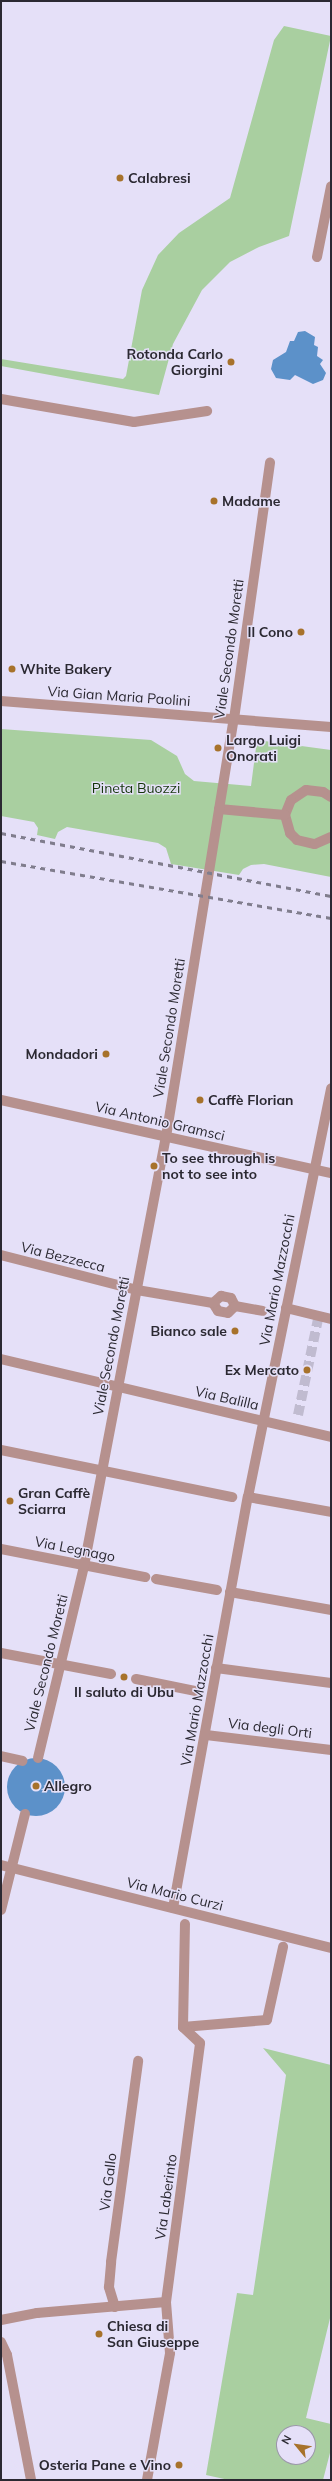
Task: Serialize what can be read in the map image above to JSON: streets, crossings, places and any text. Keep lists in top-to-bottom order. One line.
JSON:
{"streets":{"street":["Viale Secondo Moretti","Via Gian Maria Paolini","Via Antonio Gramsci","Via Bezzecca","Via Mario Mazzocchi","Via Balilla","Via Legnago","Via degli Orti","Via Mario Curzi","Via Gallo","Via Laberinto"]},"crossings":[["Viale Secondo Moretti","Via Gian Maria Paolini"],["Viale Secondo Moretti","Via Antonio Gramsci"],["Viale Secondo Moretti","Via Bezzecca"],["Viale Secondo Moretti","Via Balilla"],["Viale Secondo Moretti","Via Legnago"],["Via Antonio Gramsci","Via Mario Mazzocchi"],["Via Mario Mazzocchi","Via Balilla"],["Via Mario Mazzocchi","Via degli Orti"],["Via Mario Mazzocchi","Via Mario Curzi"]],"parks":["Pineta Buozzi"],"places":["Calabresi","Rotonda Carlo Giorgini","Madame","Il Cono","White Bakery","Largo Luigi Onorati","Mondadori","Caffè Florian","To see through is not to see into","Bianco sale","Ex Mercato","Gran Caffè Sciarra","Il saluto di Ubu","Allegro","Chiesa di San Giuseppe","Osteria Pane e Vino"],"north":"top left"}
